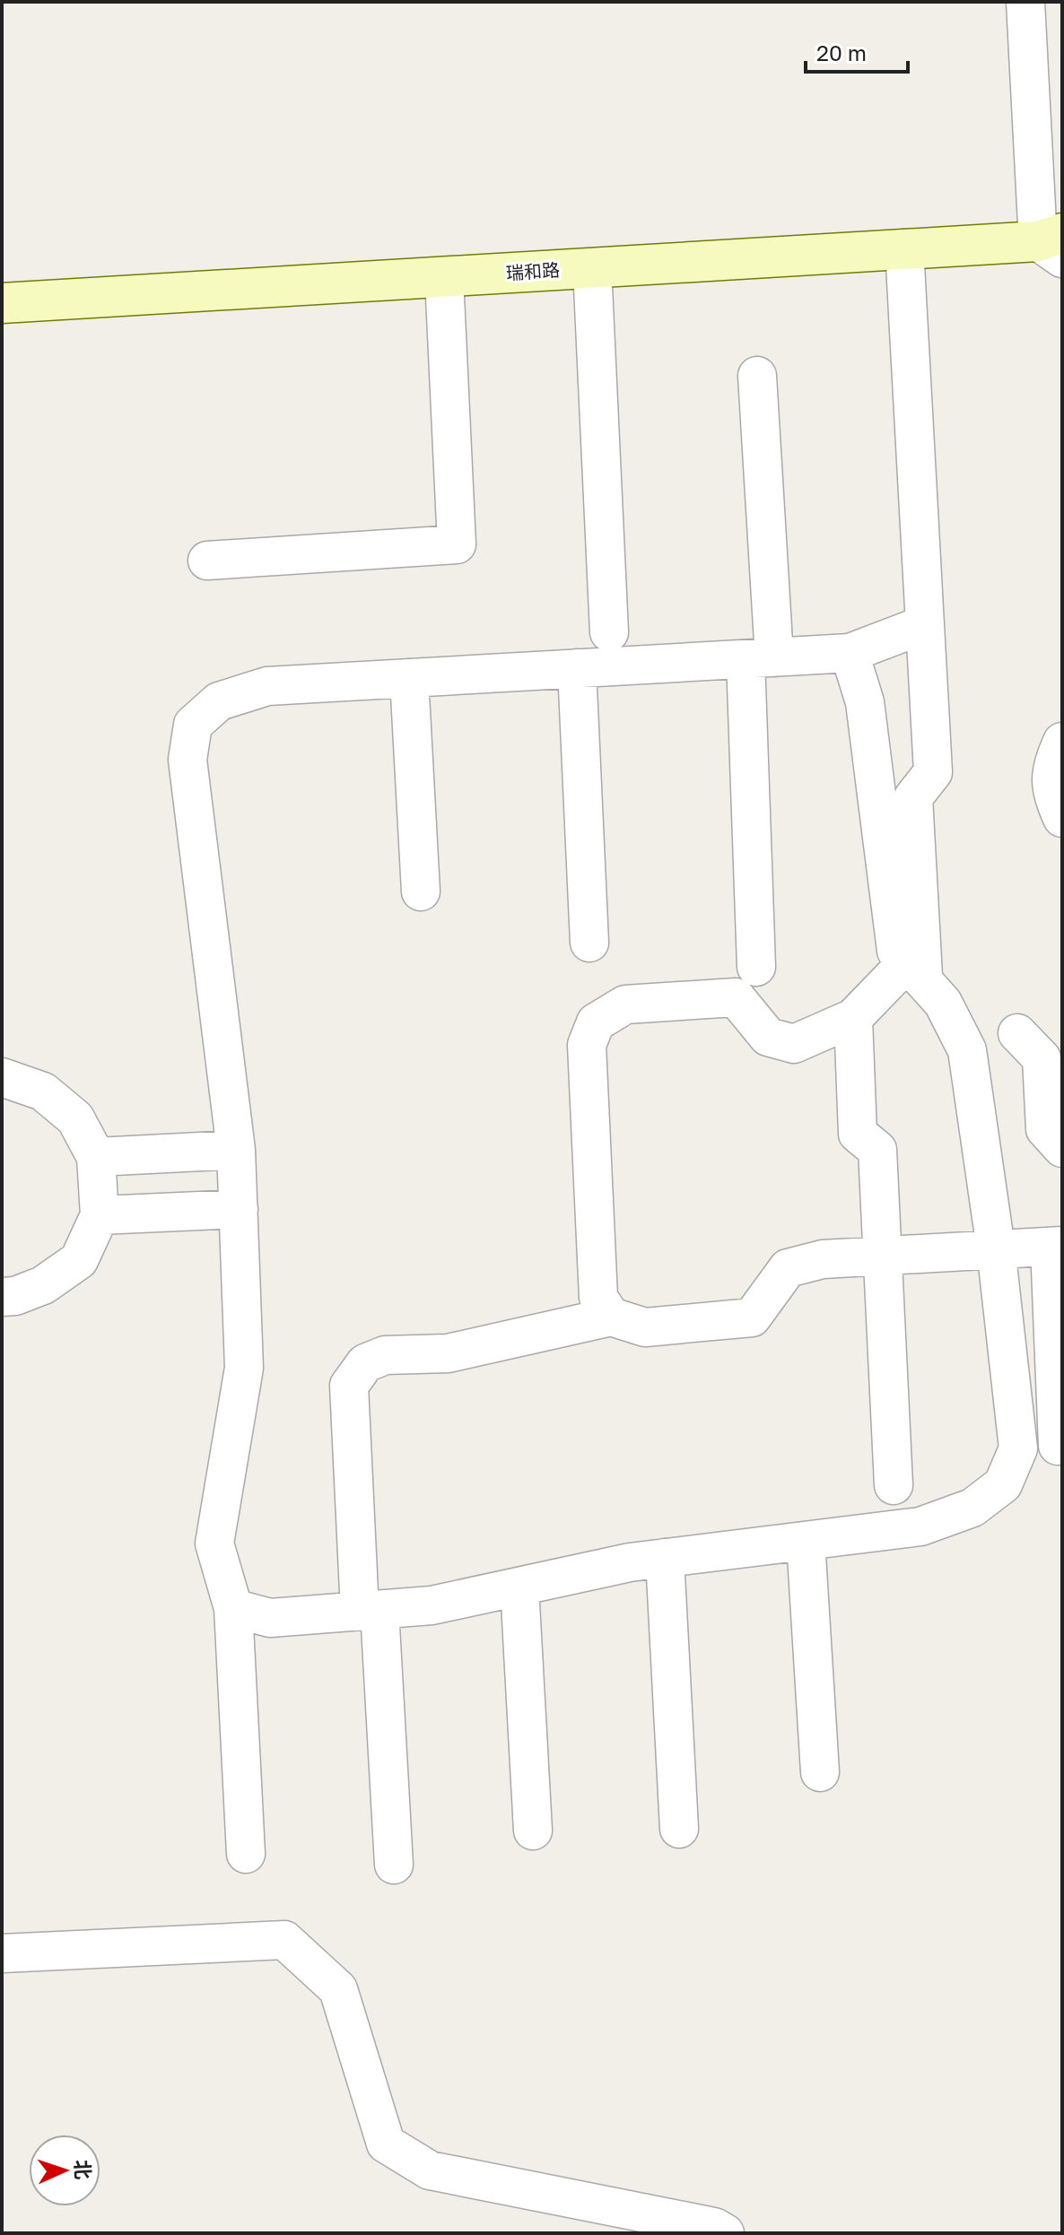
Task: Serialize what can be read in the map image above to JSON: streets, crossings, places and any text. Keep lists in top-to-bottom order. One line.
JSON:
{"streets":{"street":["瑞和路"]},"scale_bar":"20 m","north":"right"}
